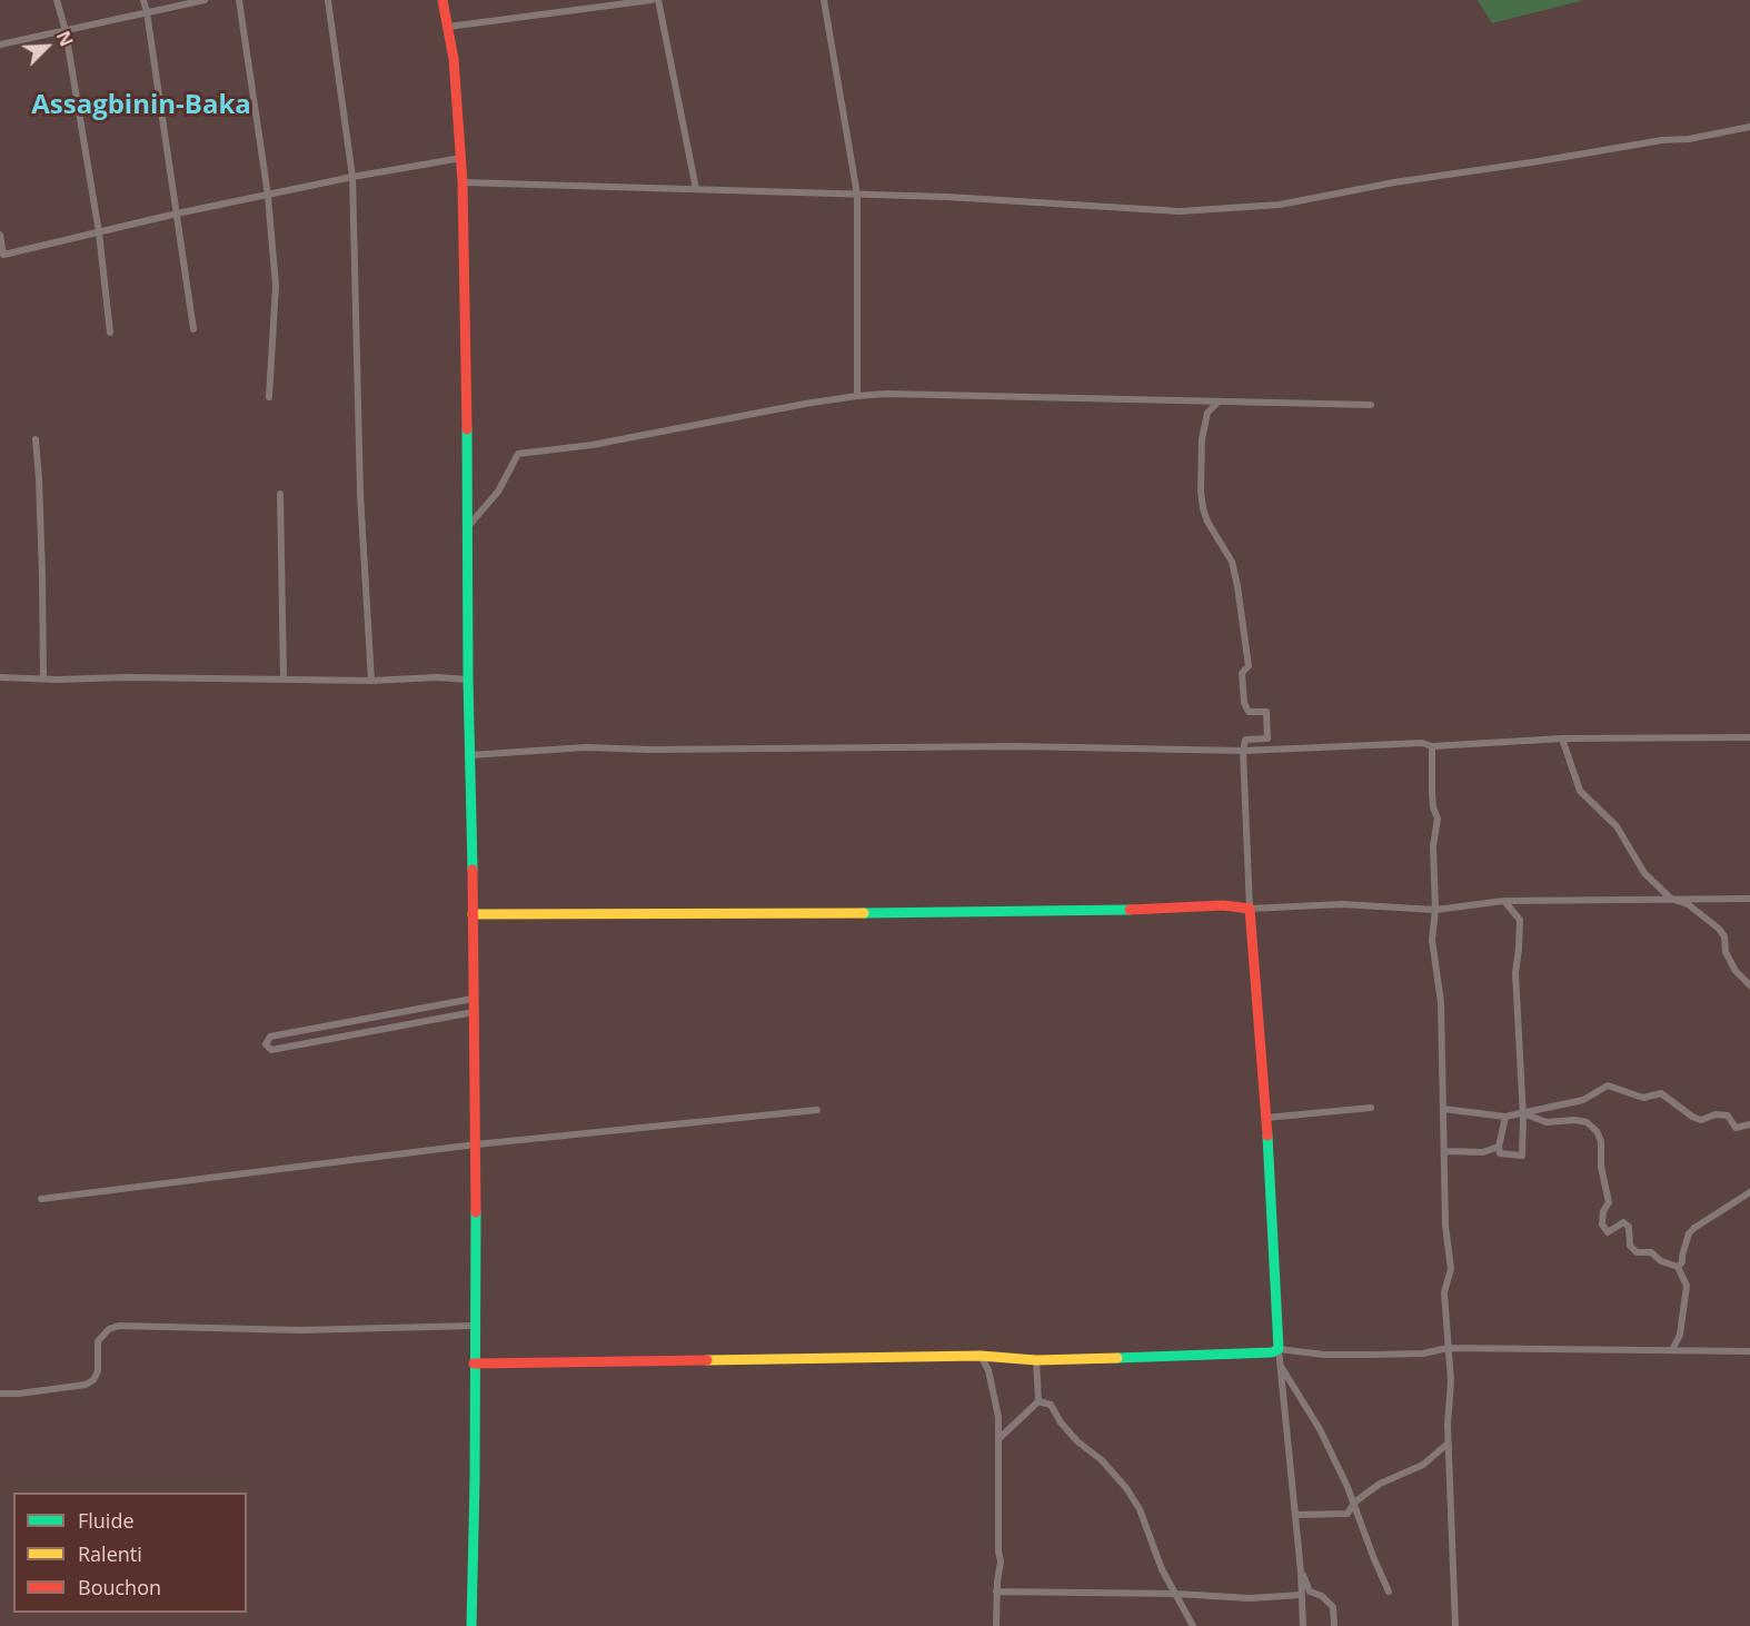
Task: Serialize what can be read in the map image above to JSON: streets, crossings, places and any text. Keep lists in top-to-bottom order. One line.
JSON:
{"districts":["Assagbinin-Baka"],"legend":["Fluide","Ralenti","Bouchon"],"north":"top right"}
